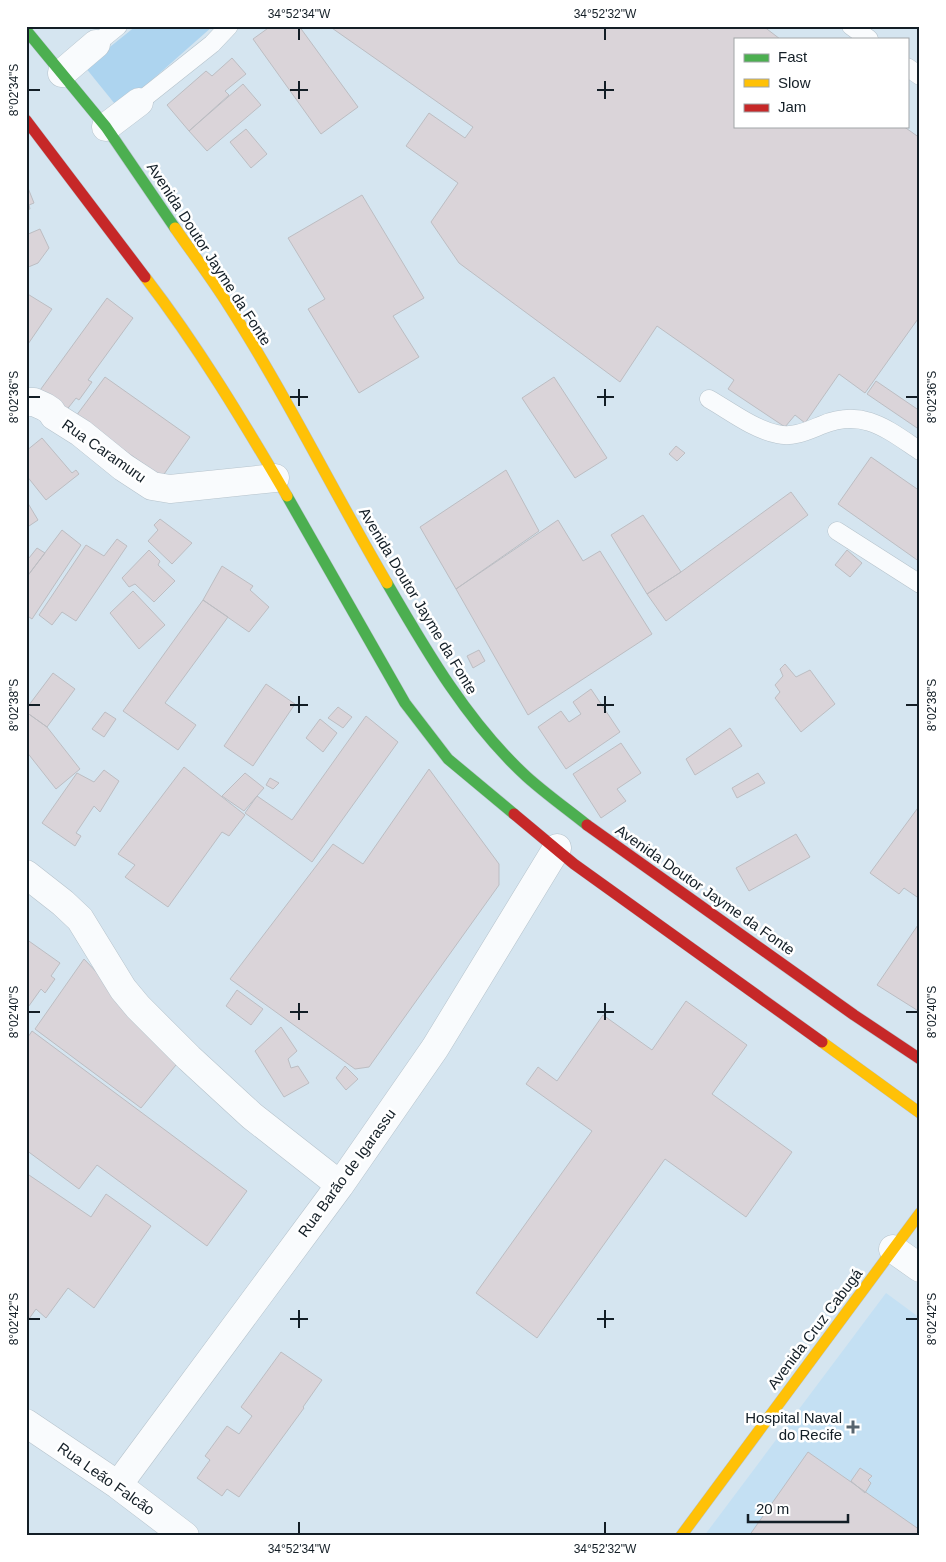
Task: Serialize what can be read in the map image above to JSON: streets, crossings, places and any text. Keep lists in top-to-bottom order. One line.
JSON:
{"streets":{"main road":["Avenida Doutor Jayme da Fonte","Avenida Cruz Cabugá"],"street":["Rua Caramuru","Rua Barão de Igarassu","Rua Leão Falcão"]},"crossings":[["Rua Barão de Igarassu","Rua Leão Falcão"]],"places":{"health":["Hospital Naval do Recife"]},"legend":["Fast","Slow","Jam"],"scale_bar":"20 m","coordinates":["34°52'34\"W","34°52'32\"W","8°02'34\"S","8°02'36\"S","8°02'38\"S","8°02'40\"S","8°02'42\"S"]}
